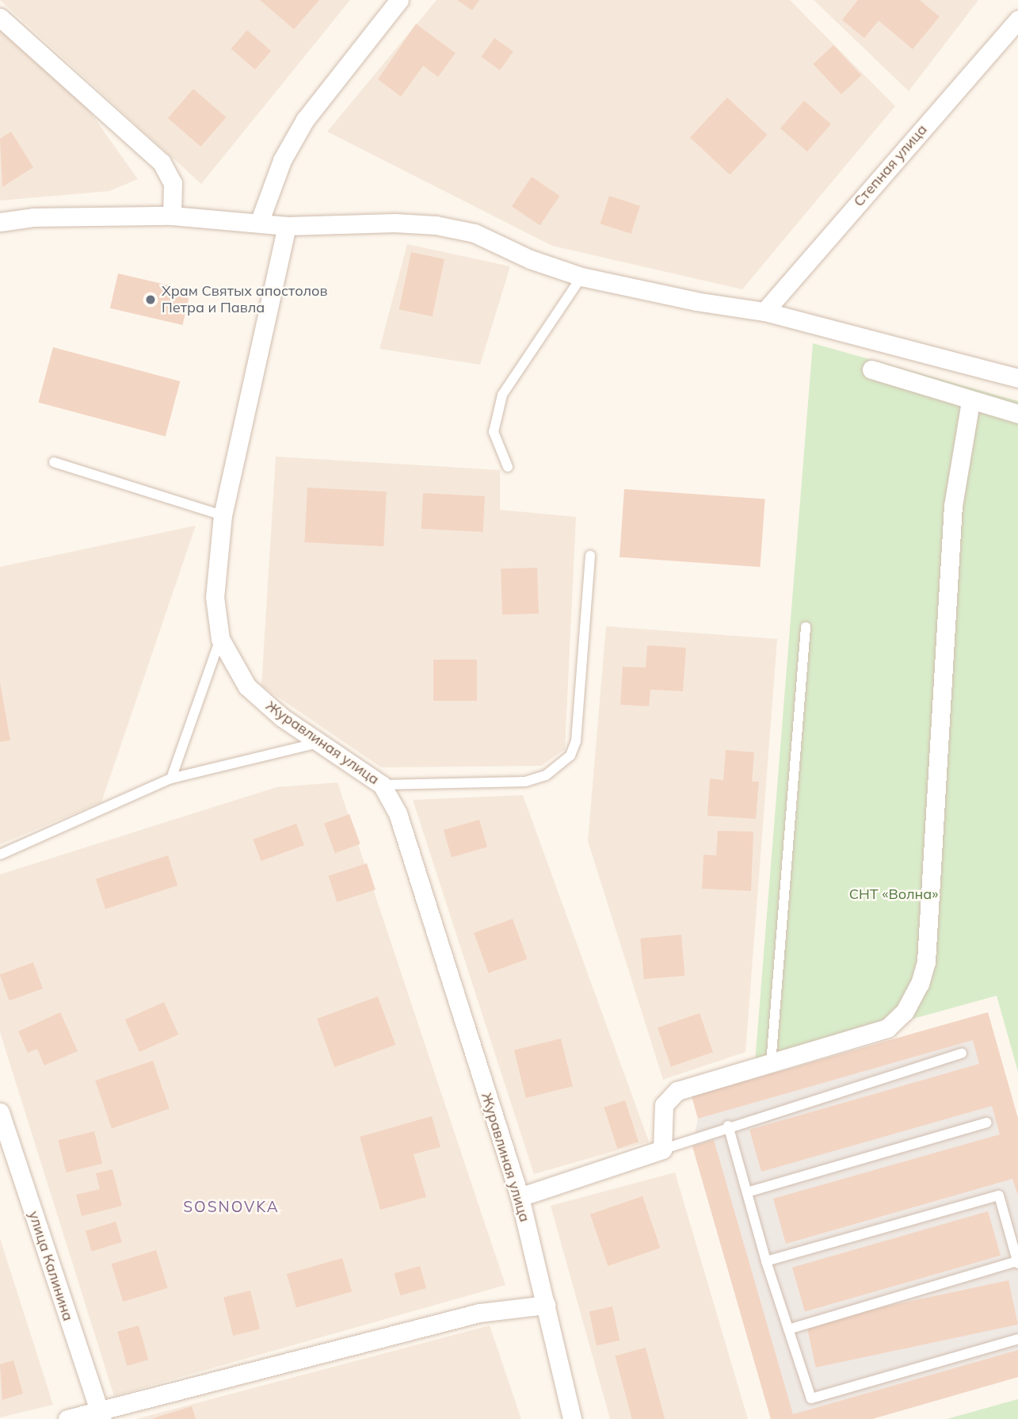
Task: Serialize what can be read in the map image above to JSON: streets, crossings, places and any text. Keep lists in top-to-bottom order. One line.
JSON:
{"streets":{"street":["Степная улица","Журавлиная улица","улица Калинина"]},"districts":["SOSNOVKA"],"parks":["СНТ «Волна»"],"places":["Храм Святых апостолов Петра и Павла"]}
